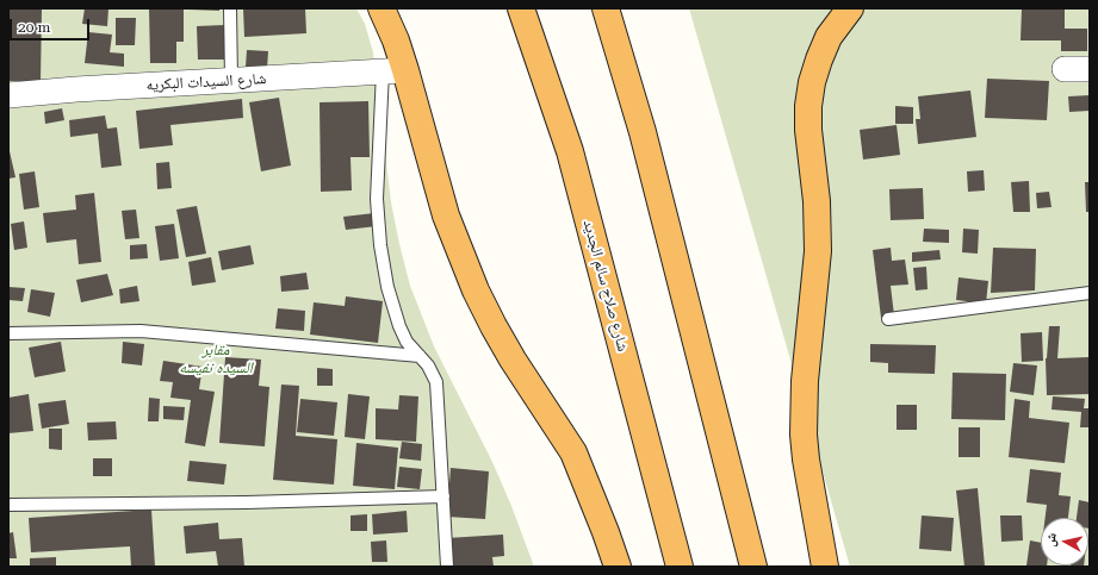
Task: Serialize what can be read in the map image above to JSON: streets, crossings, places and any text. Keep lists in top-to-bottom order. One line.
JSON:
{"streets":{"highway":["شارع صلاح سالم الجديد"],"street":["شارع السيدات البكريه"]},"parks":["مقابر السيده نفيسه"],"scale_bar":"20 m","north":"left"}
